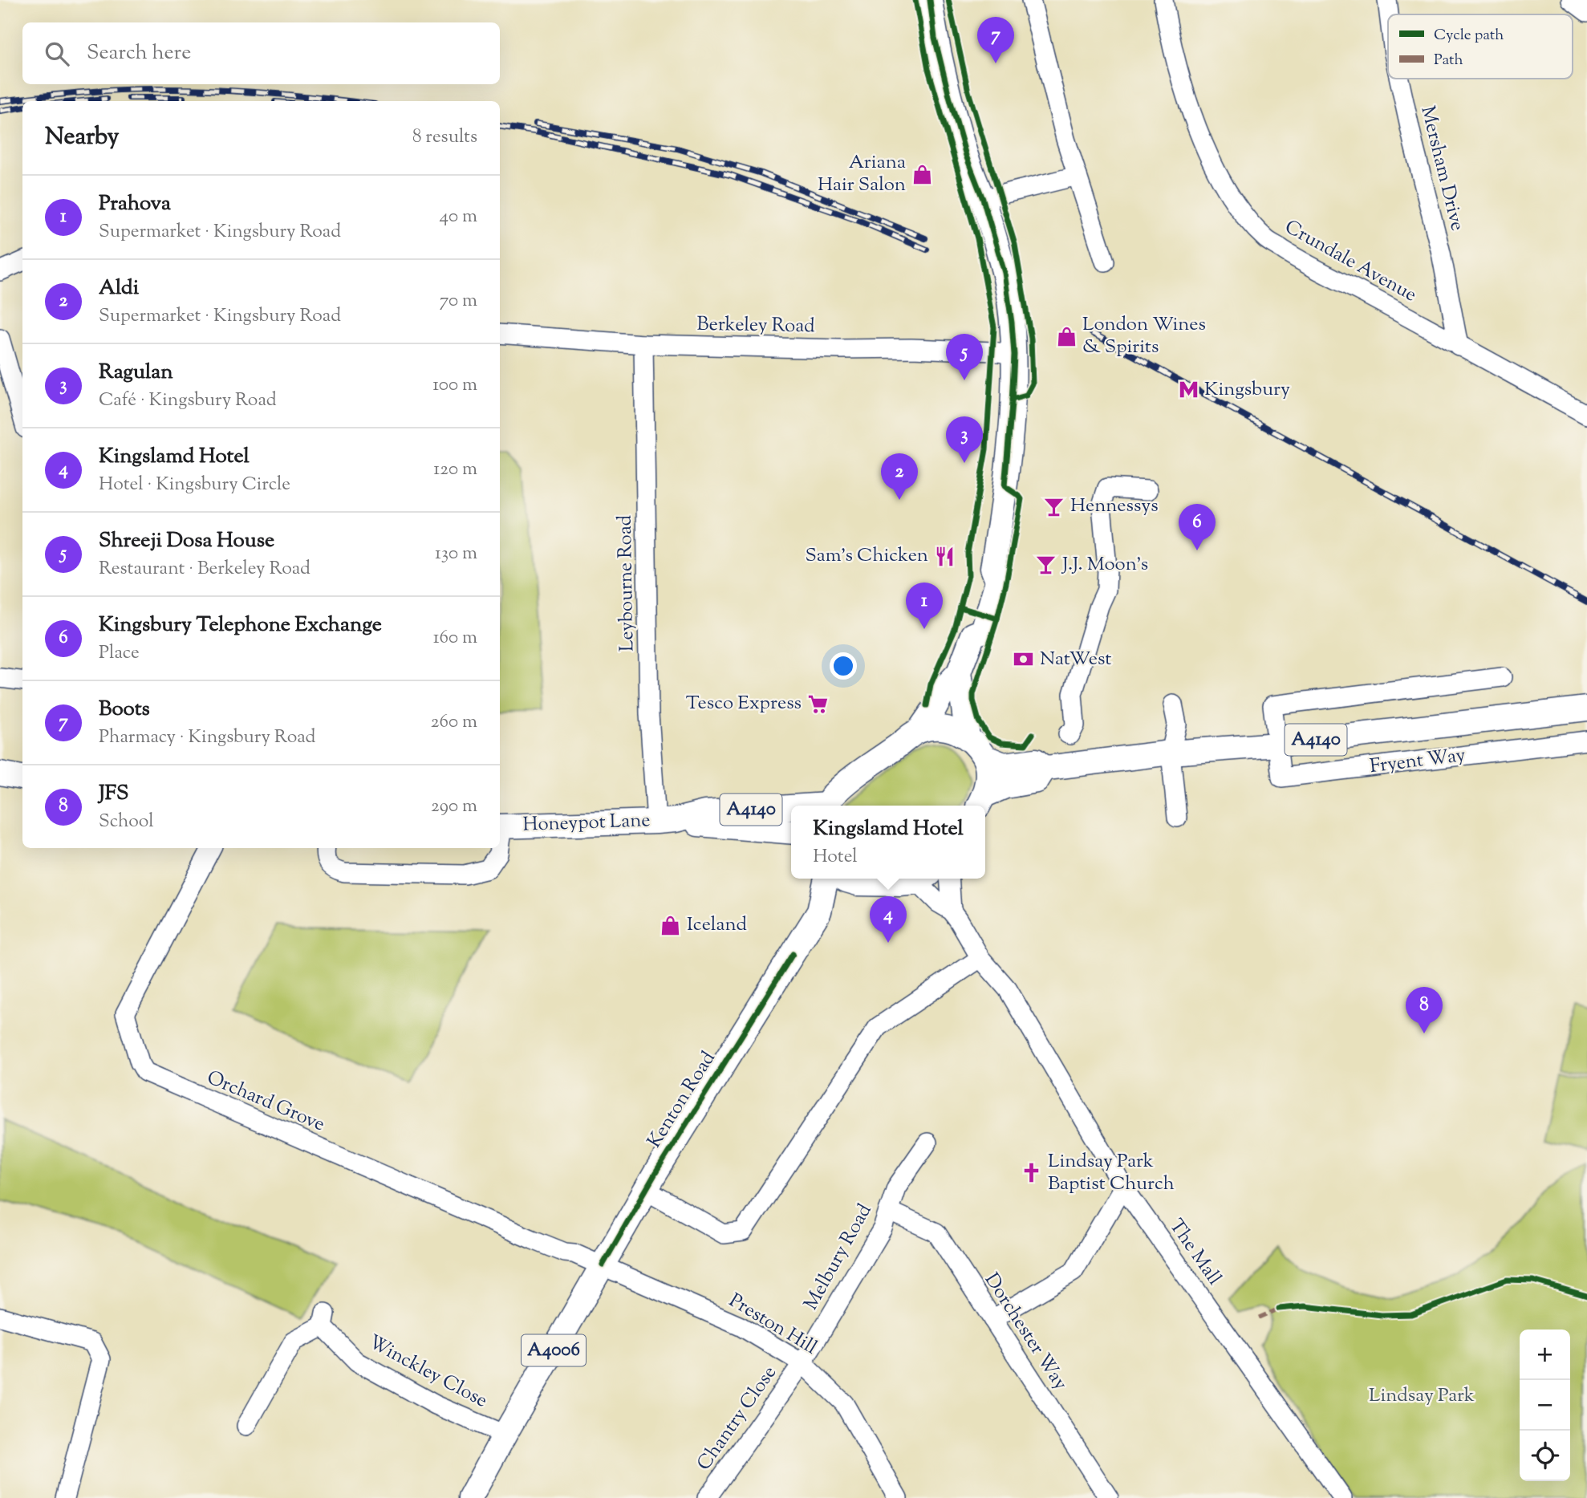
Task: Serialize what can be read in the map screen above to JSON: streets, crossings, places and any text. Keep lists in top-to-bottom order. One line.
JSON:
{"streets":{"main road":["A4140","Fryent Way","Honeypot Lane","Kenton Road","A4006"],"street":["Mersham Drive","Crundale Avenue","Berkeley Road","Leybourne Road","Orchard Grove","The Mall","Melbury Road","Preston Hill","Dorchester Way","Winckley Close","Chantry Close"]},"crossings":[["Mersham Drive","Crundale Avenue"],["Berkeley Road","Leybourne Road"],["Leybourne Road","Honeypot Lane"],["Kenton Road","Orchard Grove"],["Kenton Road","Preston Hill"],["Kenton Road","Winckley Close"],["Orchard Grove","Preston Hill"],["Melbury Road","Preston Hill"],["Melbury Road","Dorchester Way"],["Melbury Road","Chantry Close"],["Preston Hill","Chantry Close"]],"parks":["Lindsay Park"],"places":{"shop":["Ariana Hair Salon","London Wines & Spirits","Iceland"],"metro station":["Kingsbury"],"bar":["Hennessys","J.J. Moon's"],"restaurant":["Sam's Chicken"],"bank":["NatWest"],"supermarket":["Tesco Express"],"church":["Lindsay Park Baptist Church"]},"legend":["Cycle path","Path"],"page":{"pins":["7","5","3","2","6","1","4","8"],"search":"Search here","heading":["Nearby","8 results"],"list":[{"mark":"1","name":"Prahova","note":"Supermarket · Kingsbury Road","value":"40 m"},{"mark":"2","name":"Aldi","note":"Supermarket · Kingsbury Road","value":"70 m"},{"mark":"3","name":"Ragulan","note":"Café · Kingsbury Road","value":"100 m"},{"mark":"4","name":"Kingslamd Hotel","note":"Hotel · Kingsbury Circle","value":"120 m"},{"mark":"5","name":"Shreeji Dosa House","note":"Restaurant · Berkeley Road","value":"130 m"},{"mark":"6","name":"Kingsbury Telephone Exchange","note":"Place","value":"160 m"},{"mark":"7","name":"Boots","note":"Pharmacy · Kingsbury Road","value":"260 m"},{"mark":"8","name":"JFS","note":"School","value":"290 m"}],"popup":["Kingslamd Hotel","Hotel"],"map_buttons":["+","−"]}}
